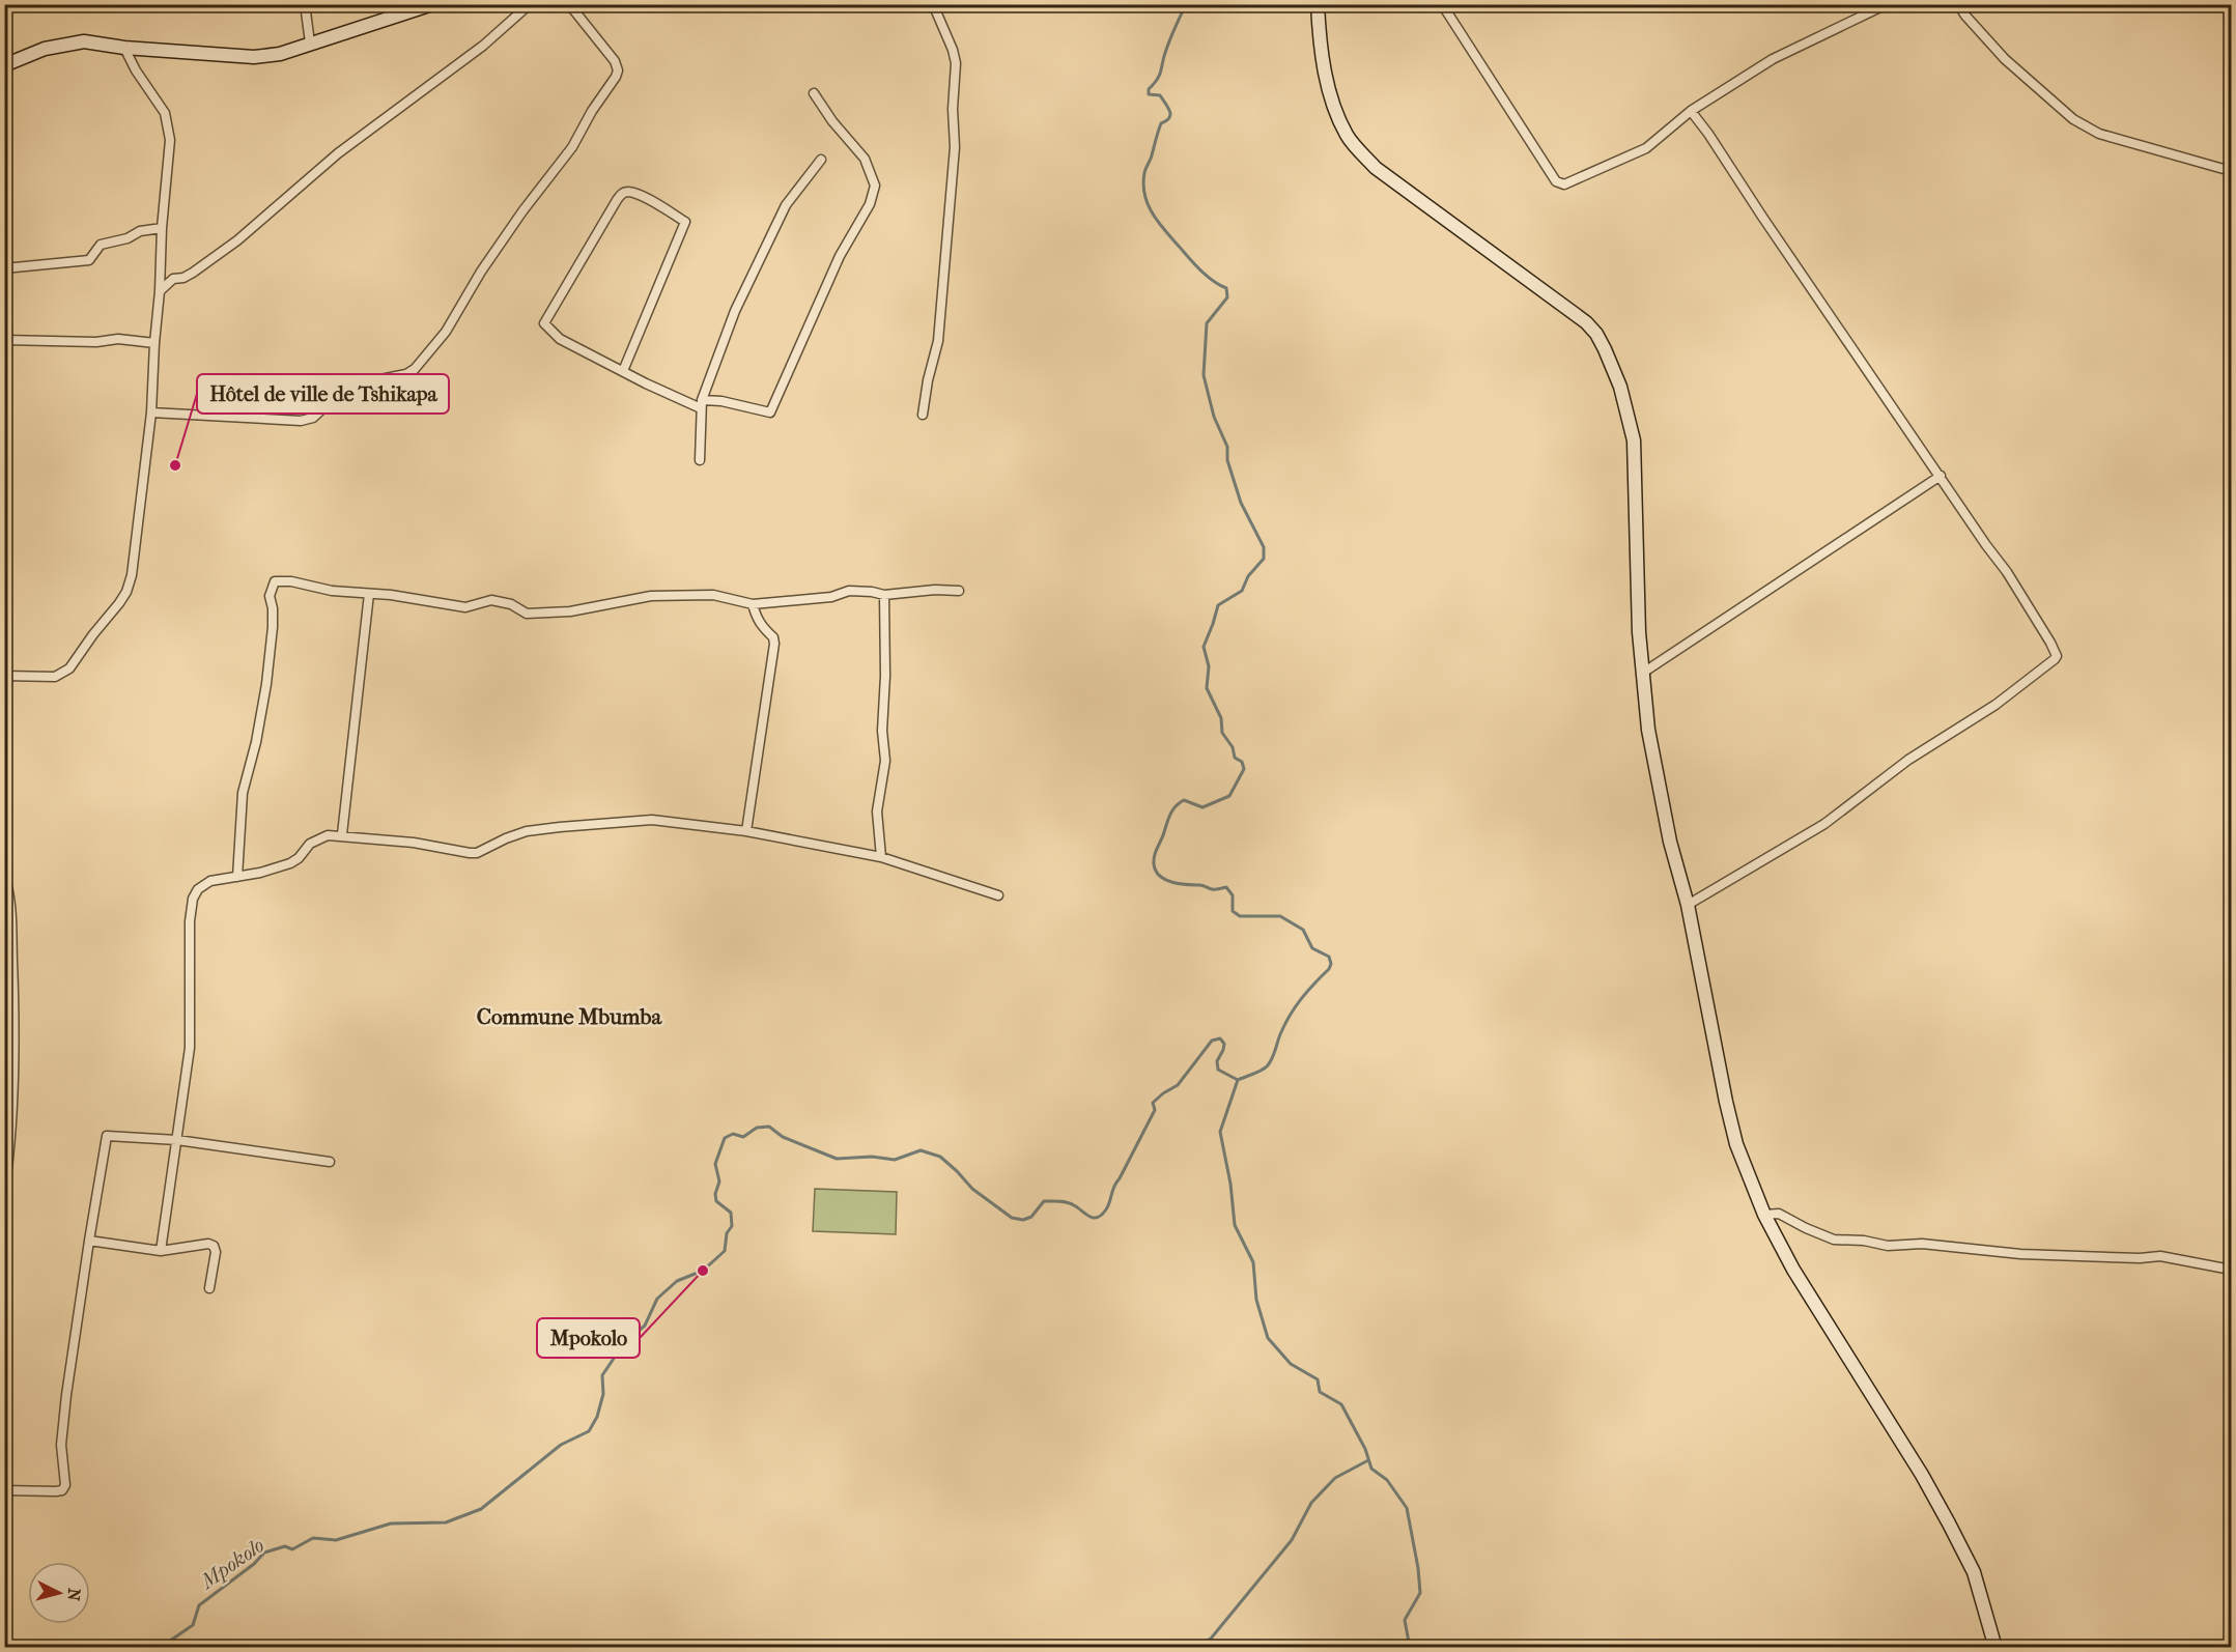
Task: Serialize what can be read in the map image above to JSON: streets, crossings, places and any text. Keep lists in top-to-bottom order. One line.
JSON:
{"districts":["Commune Mbumba"],"water":["Mpokolo"],"places":["Hôtel de ville de Tshikapa","Mpokolo"],"north":"right"}
